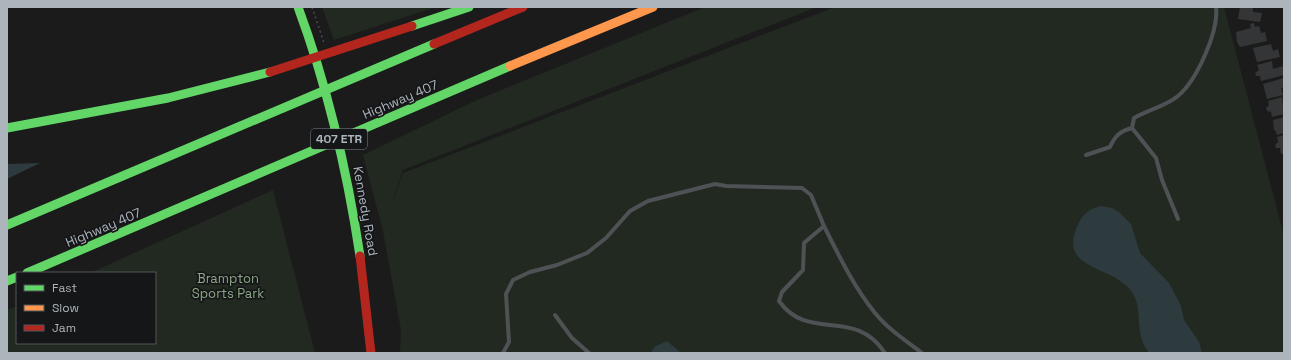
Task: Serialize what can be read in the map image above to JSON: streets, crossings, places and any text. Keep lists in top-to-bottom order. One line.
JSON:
{"streets":{"main road":["Highway 407","407 ETR","Kennedy Road"]},"parks":["Brampton Sports Park"],"legend":["Fast","Slow","Jam"]}
